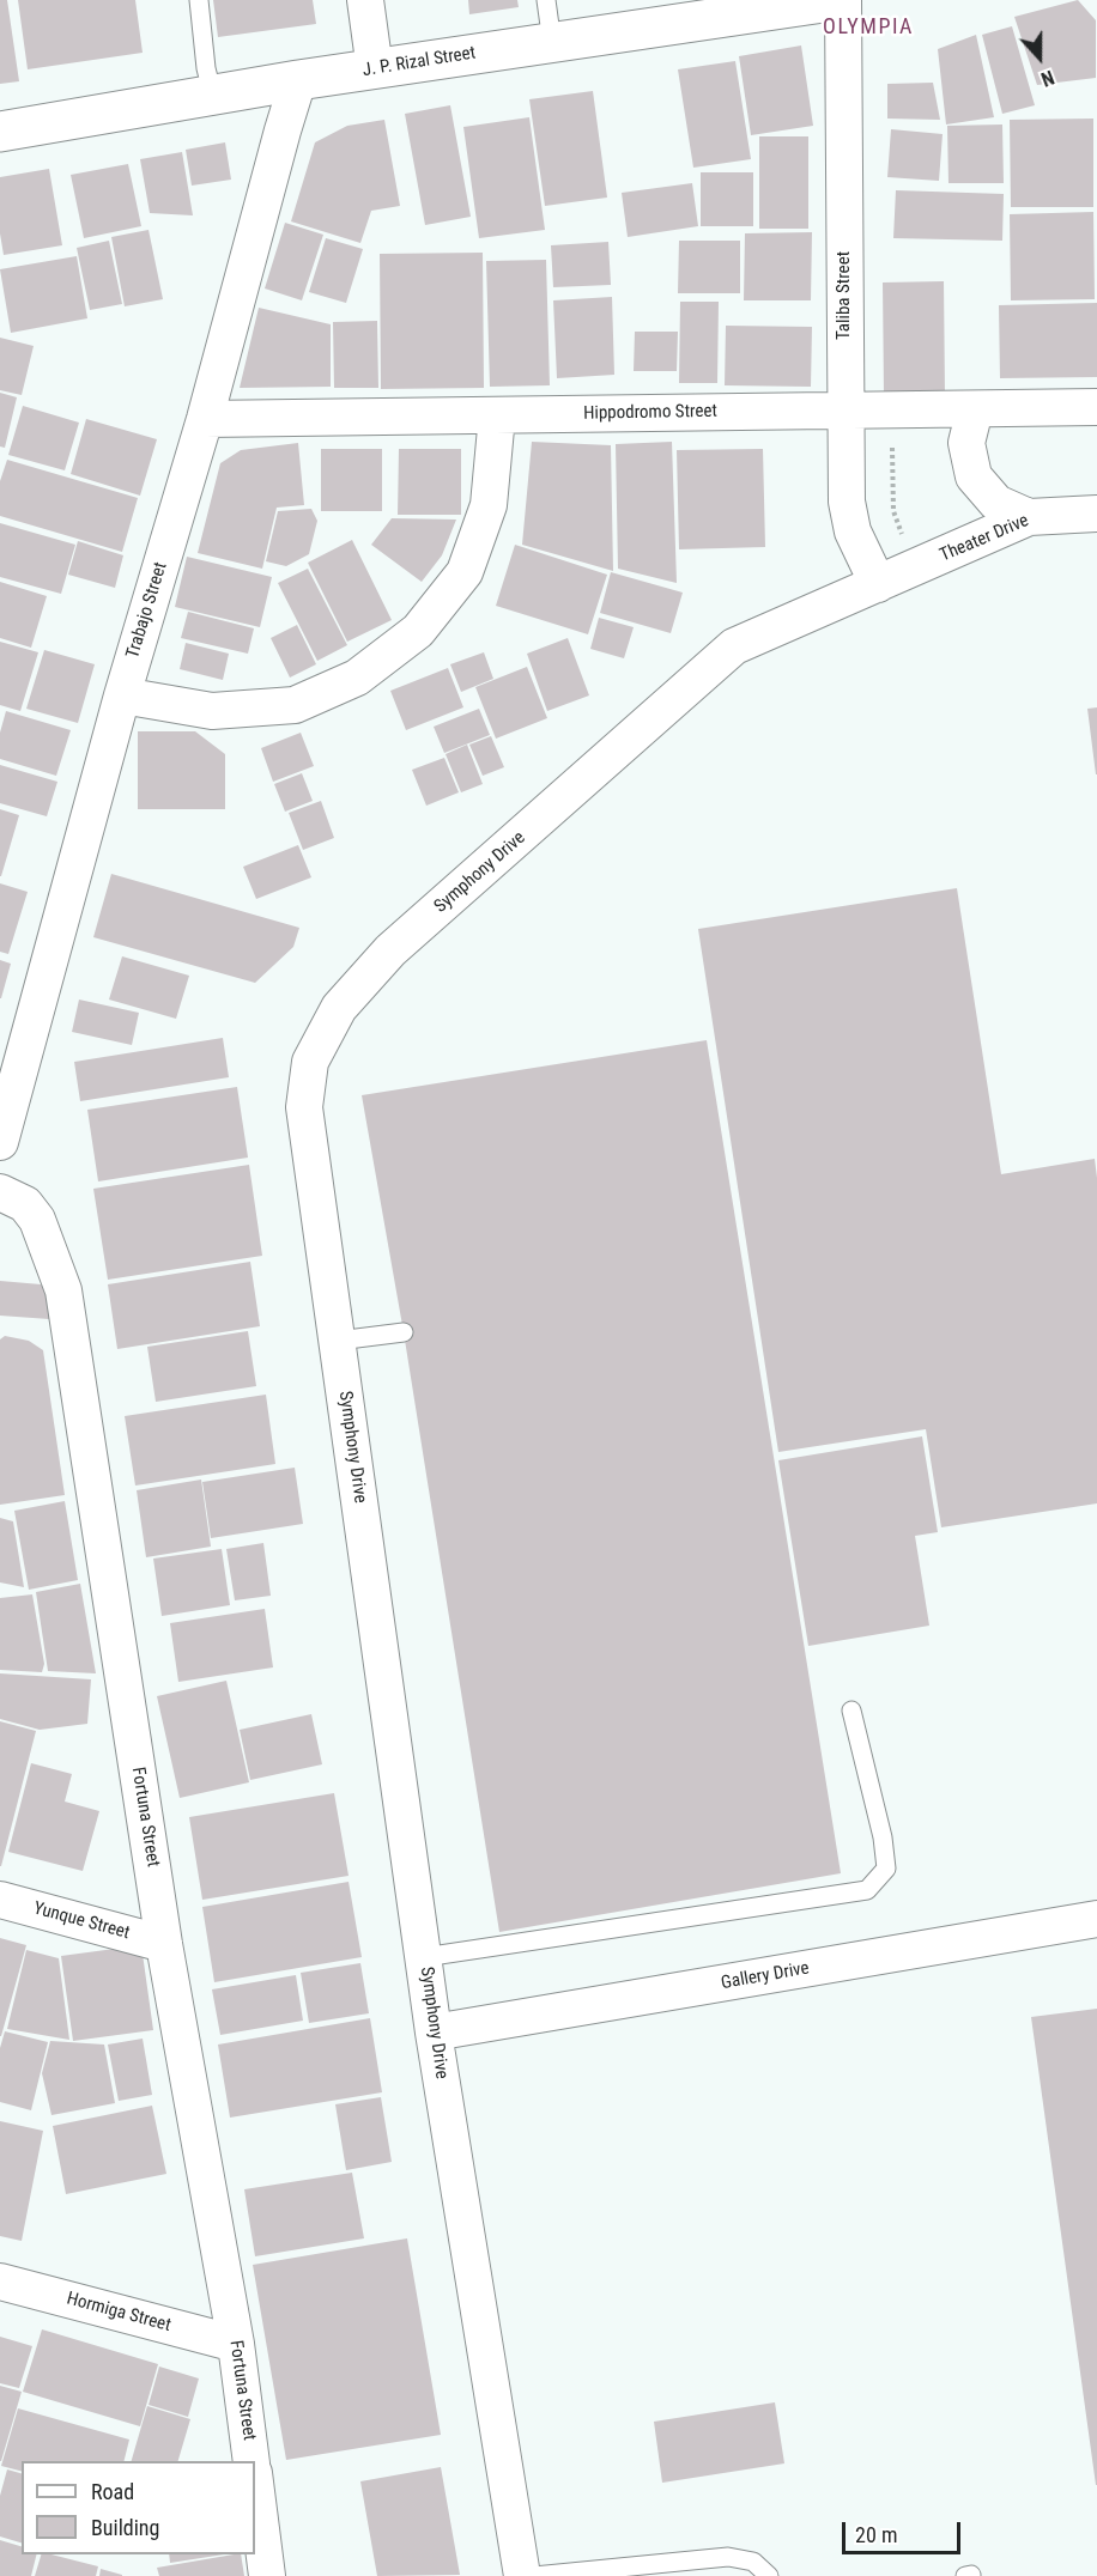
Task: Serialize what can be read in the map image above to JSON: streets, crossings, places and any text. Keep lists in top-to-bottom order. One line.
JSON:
{"streets":{"main road":["J. P. Rizal Street"],"street":["Taliba Street","Hippodromo Street","Theater Drive","Trabajo Street","Symphony Drive","Fortuna Street","Yunque Street","Gallery Drive","Hormiga Street"]},"crossings":[["J. P. Rizal Street","Taliba Street"],["J. P. Rizal Street","Trabajo Street"],["Taliba Street","Hippodromo Street"],["Taliba Street","Theater Drive"],["Taliba Street","Symphony Drive"],["Hippodromo Street","Trabajo Street"],["Theater Drive","Symphony Drive"],["Symphony Drive","Gallery Drive"],["Fortuna Street","Yunque Street"],["Fortuna Street","Hormiga Street"]],"districts":["OLYMPIA"],"legend":["Road","Building"],"scale_bar":"20 m","north":"bottom"}
